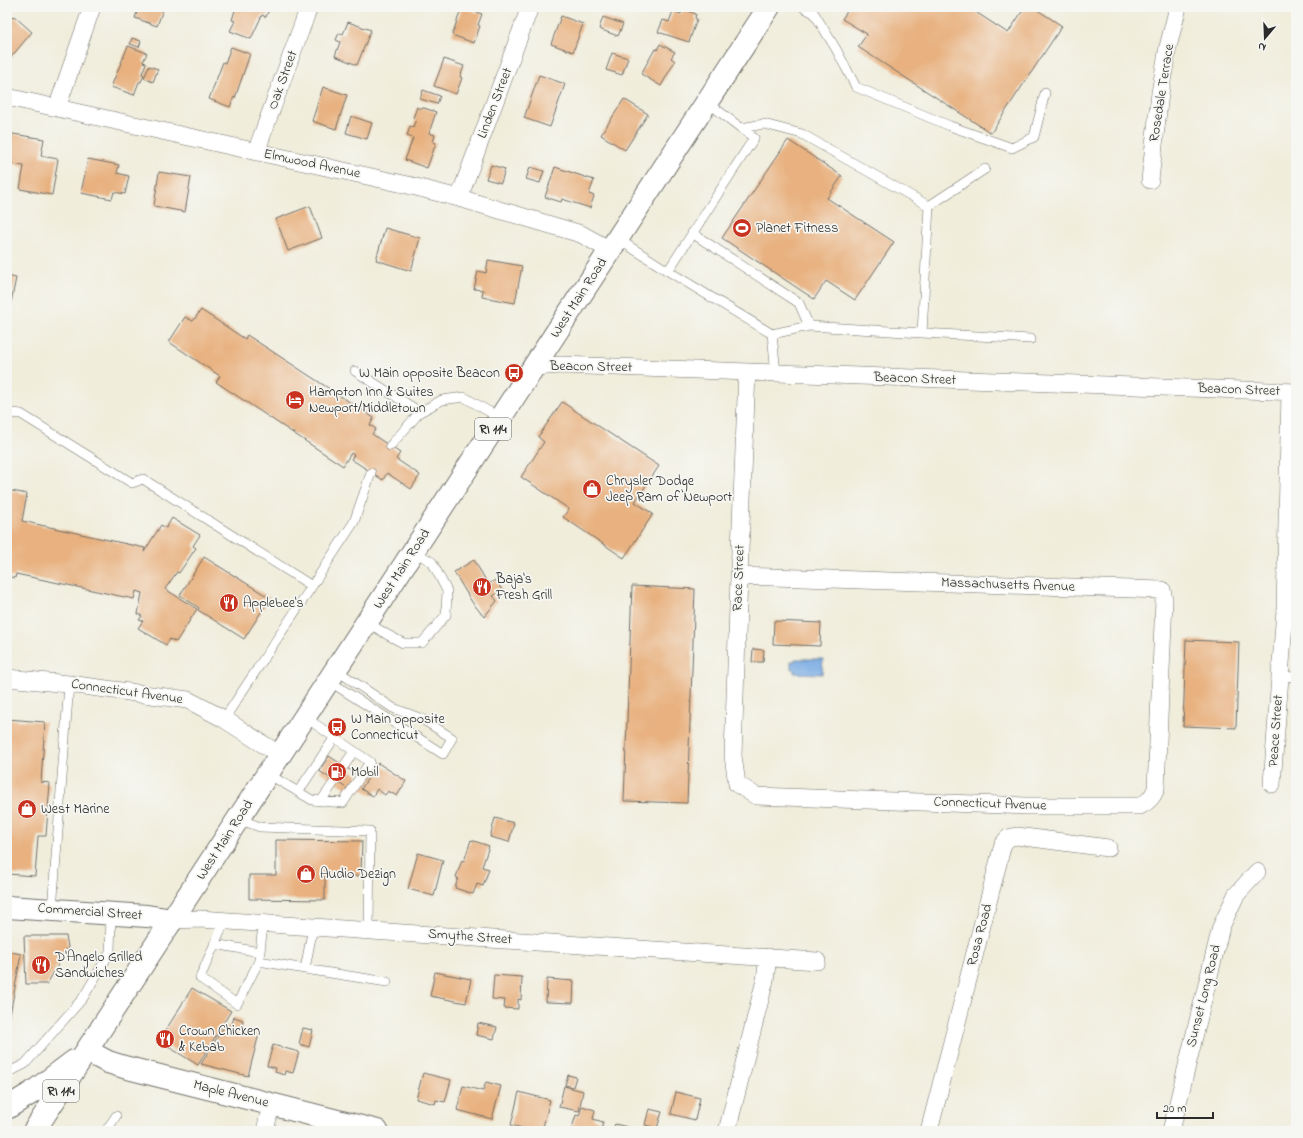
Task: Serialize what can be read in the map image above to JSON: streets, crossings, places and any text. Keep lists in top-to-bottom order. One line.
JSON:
{"streets":{"main road":["West Main Road","RI 114","Commercial Street","Maple Avenue"],"street":["Oak Street","Rosedale Terrace","Linden Street","Elmwood Avenue","Beacon Street","Race Street","Massachusetts Avenue","Connecticut Avenue","Peace Street","Rosa Road","Smythe Street","Sunset Long Road"]},"crossings":[["Oak Street","Elmwood Avenue"],["Linden Street","Elmwood Avenue"],["Elmwood Avenue","West Main Road"],["West Main Road","Beacon Street"],["West Main Road","Connecticut Avenue"],["West Main Road","Commercial Street"],["West Main Road","Smythe Street"],["West Main Road","Maple Avenue"],["Beacon Street","Race Street"],["Beacon Street","Peace Street"],["Race Street","Massachusetts Avenue"],["Race Street","Connecticut Avenue"],["Massachusetts Avenue","Connecticut Avenue"],["Commercial Street","Smythe Street"]],"places":{"sports":["Planet Fitness"],"bus stop":["W Main opposite Beacon","W Main opposite Connecticut"],"hotel":["Hampton Inn & Suites Newport/Middletown"],"shop":["Chrysler Dodge Jeep Ram of Newport","West Marine","Audio Dezign"],"restaurant":["Baja's Fresh Grill","Applebee's","D'Angelo Grilled Sandwiches","Crown Chicken & Kebab"],"fuel station":["Mobil"]},"scale_bar":"20 m","north":"bottom"}
